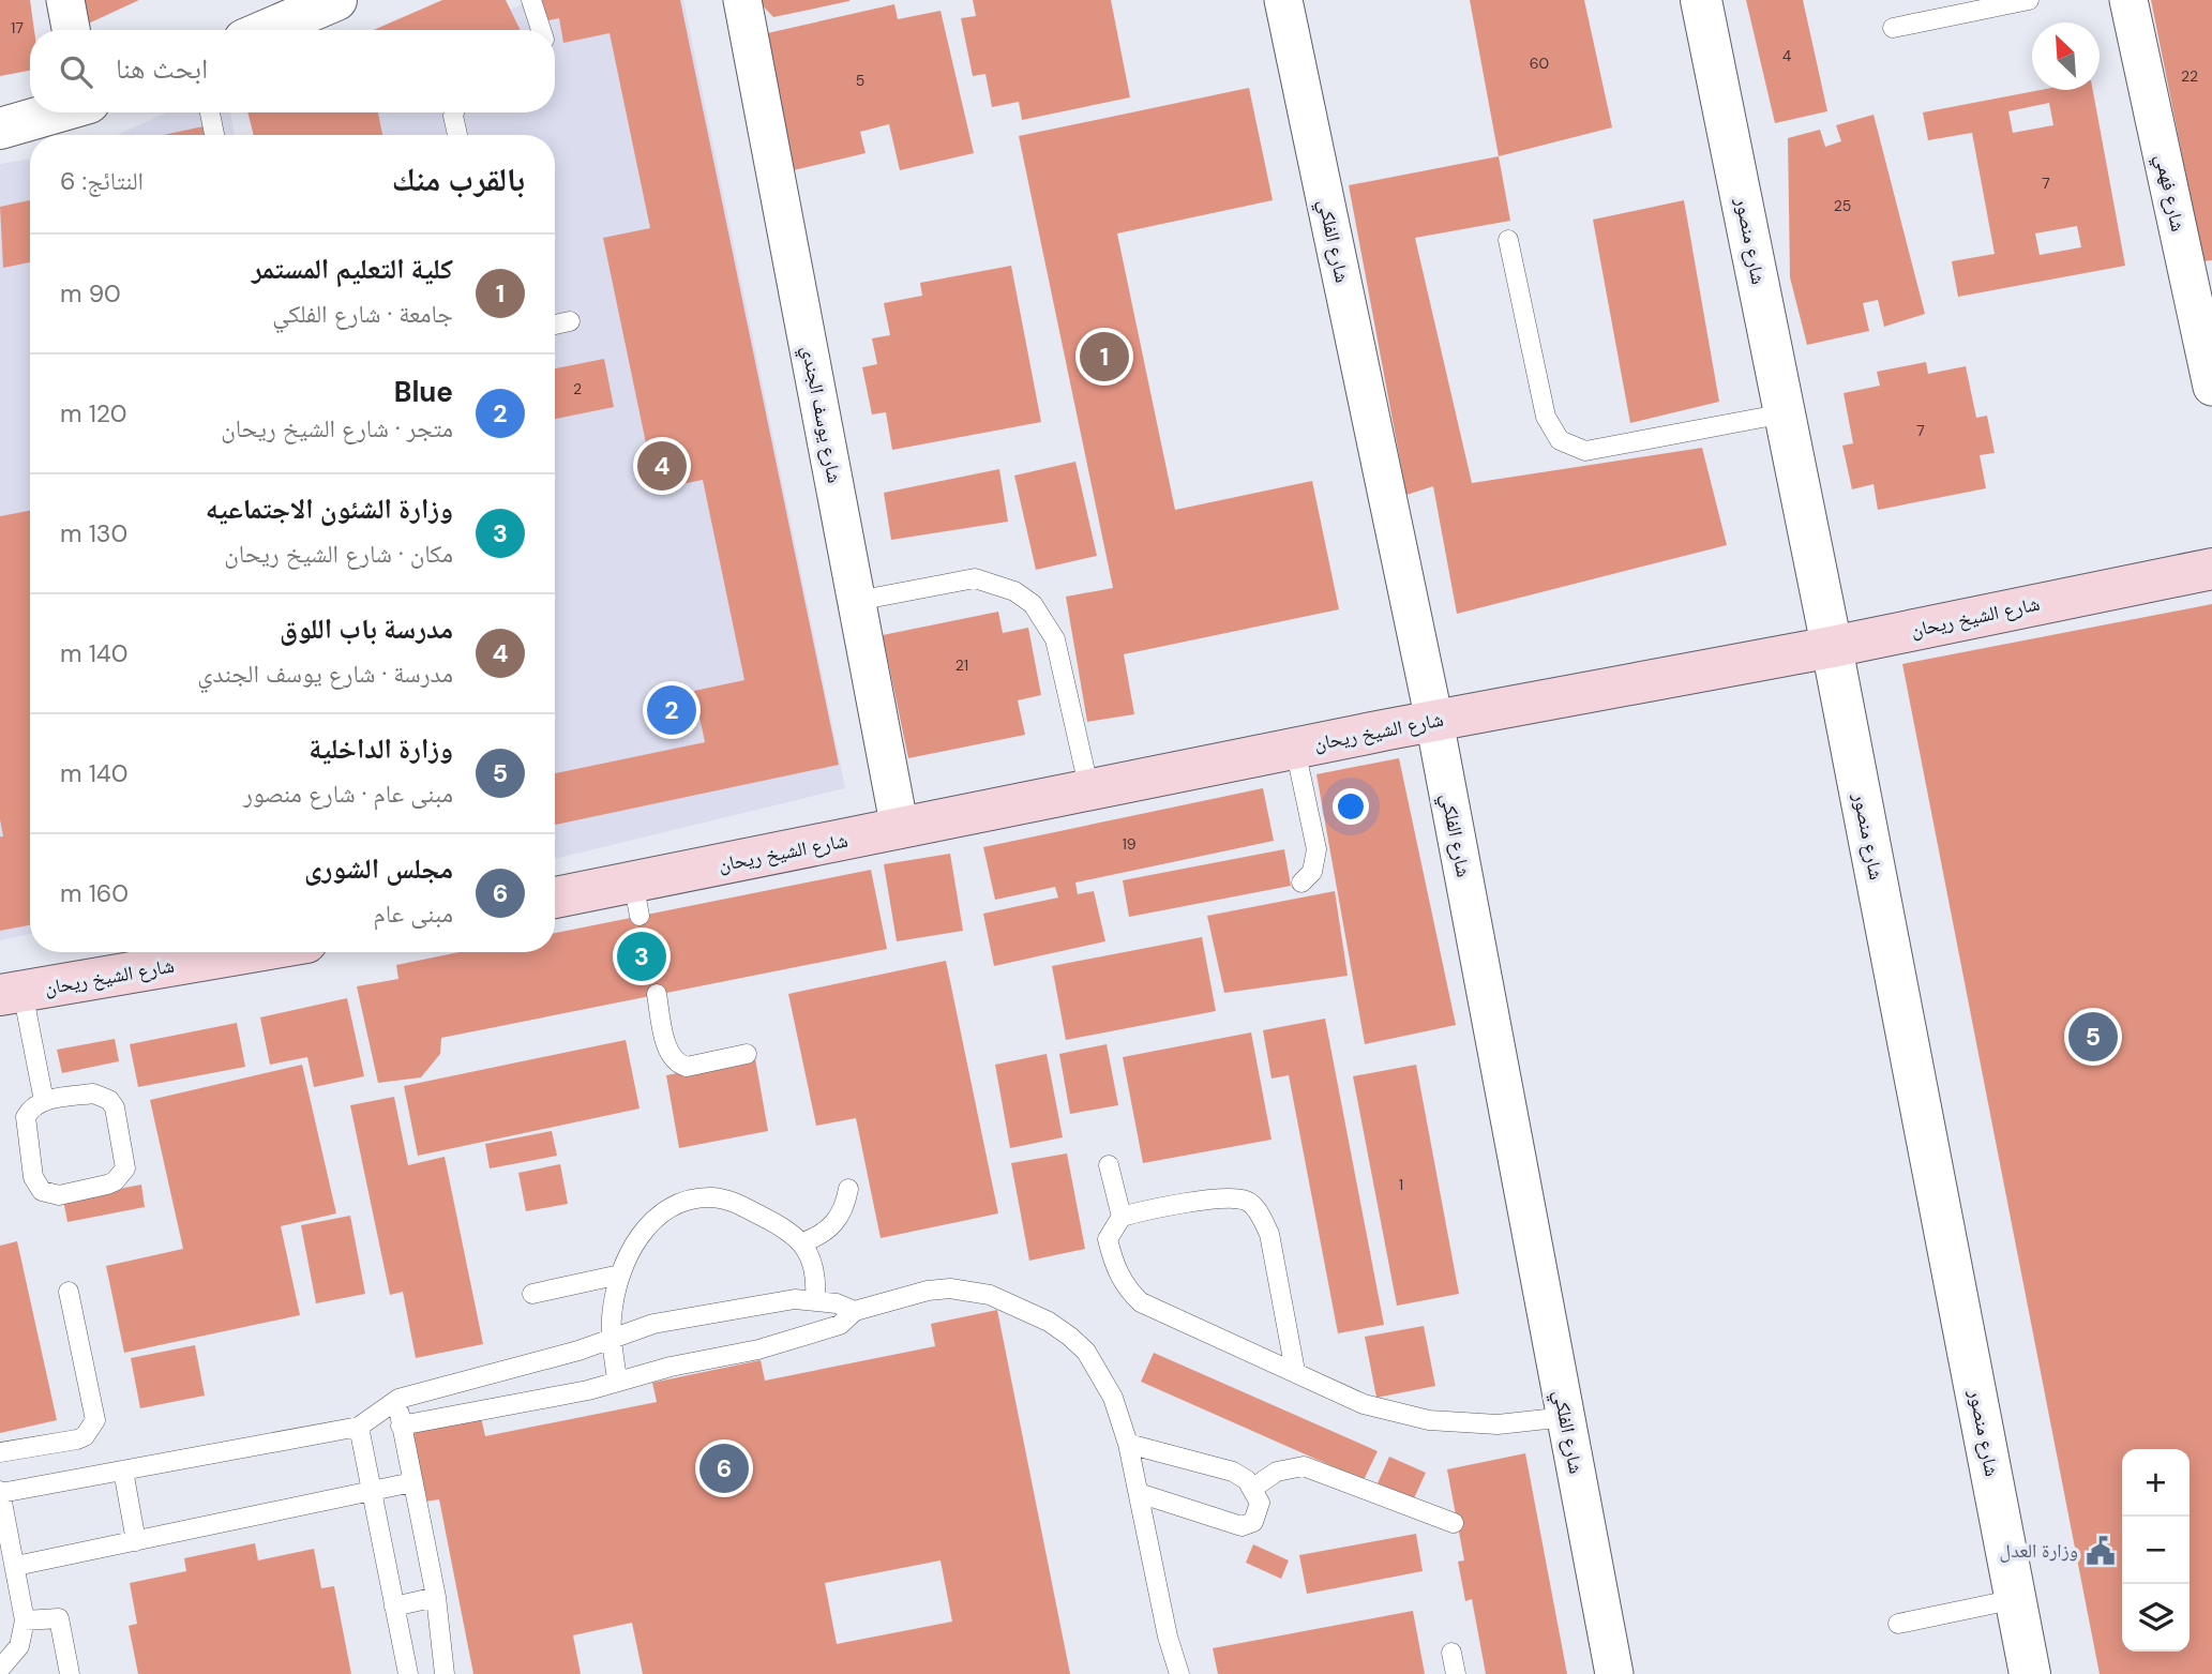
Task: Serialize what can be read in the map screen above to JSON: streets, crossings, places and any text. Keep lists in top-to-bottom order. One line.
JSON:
{"streets":{"main road":["شارع الشيخ ريحان"],"street":["شارع فهمي","شارع الفلكي","شارع منصور","شارع يوسف الجندي"]},"crossings":[["شارع الفلكي","شارع الشيخ ريحان"],["شارع منصور","شارع الشيخ ريحان"],["شارع يوسف الجندي","شارع الشيخ ريحان"]],"places":{"public building":["وزارة العدل"]},"house_numbers":["17","4","60","22","5","7","25","2","7","21","19","1"],"north":"top left","page":{"search":"ابحث هنا","heading":["بالقرب منك","النتائج: 6"],"list":[{"mark":"1","name":"كلية التعليم المستمر","note":"جامعة · شارع الفلكي","value":"90 m"},{"mark":"2","name":"Blue","note":"متجر · شارع الشيخ ريحان","value":"120 m"},{"mark":"3","name":"وزارة الشئون الاجتماعيه","note":"مكان · شارع الشيخ ريحان","value":"130 m"},{"mark":"4","name":"مدرسة باب اللوق","note":"مدرسة · شارع يوسف الجندي","value":"140 m"},{"mark":"5","name":"وزارة الداخلية","note":"مبنى عام · شارع منصور","value":"140 m"},{"mark":"6","name":"مجلس الشورى","note":"مبنى عام","value":"160 m"}],"pins":["1","4","2","3","5","6"],"map_buttons":["+","−"]}}
